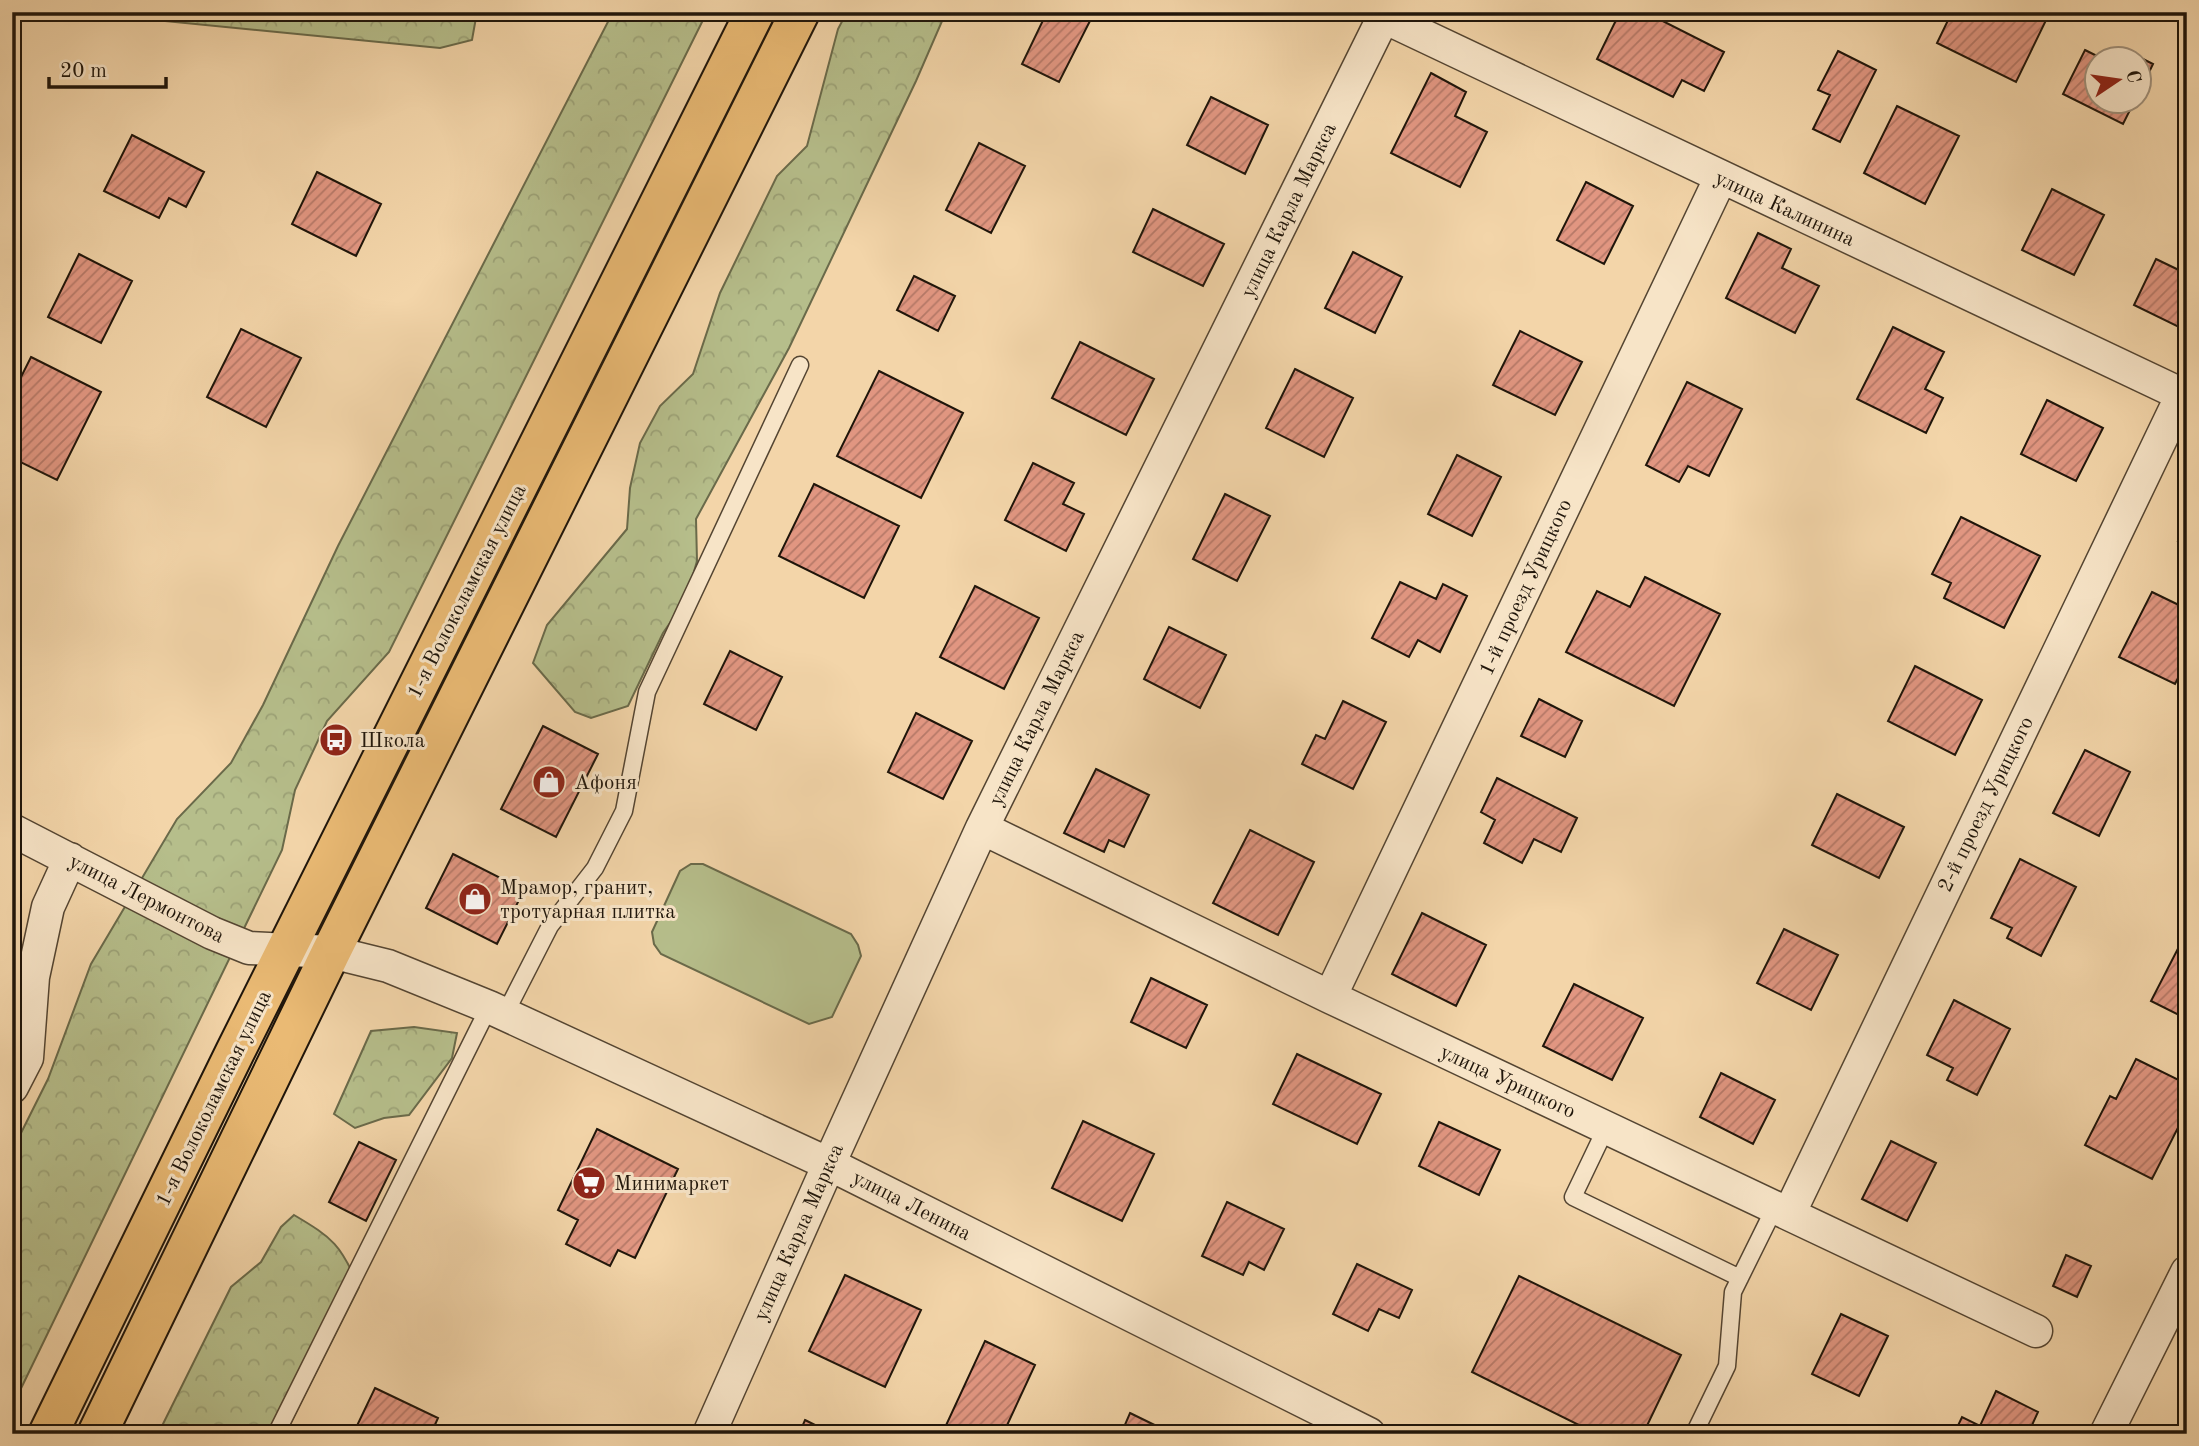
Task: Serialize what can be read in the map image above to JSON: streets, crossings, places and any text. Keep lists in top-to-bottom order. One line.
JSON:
{"streets":{"main road":["1-я Волоколамская улица"],"street":["улица Калинина","улица Карла Маркса","1-й проезд Урицкого","2-й проезд Урицкого","улица Лермонтова","улица Урицкого","улица Ленина"]},"crossings":[["улица Калинина","улица Карла Маркса"],["улица Калинина","1-й проезд Урицкого"],["улица Калинина","2-й проезд Урицкого"],["улица Карла Маркса","улица Урицкого"],["улица Карла Маркса","улица Ленина"],["1-й проезд Урицкого","улица Урицкого"],["1-я Волоколамская улица","улица Лермонтова"],["1-я Волоколамская улица","улица Ленина"],["2-й проезд Урицкого","улица Урицкого"],["улица Лермонтова","улица Ленина"]],"places":{"bus stop":["Школа"],"shop":["Афоня","Мрамор, гранит, тротуарная плитка"],"supermarket":["Минимаркет"]},"scale_bar":"20 m","north":"right"}
